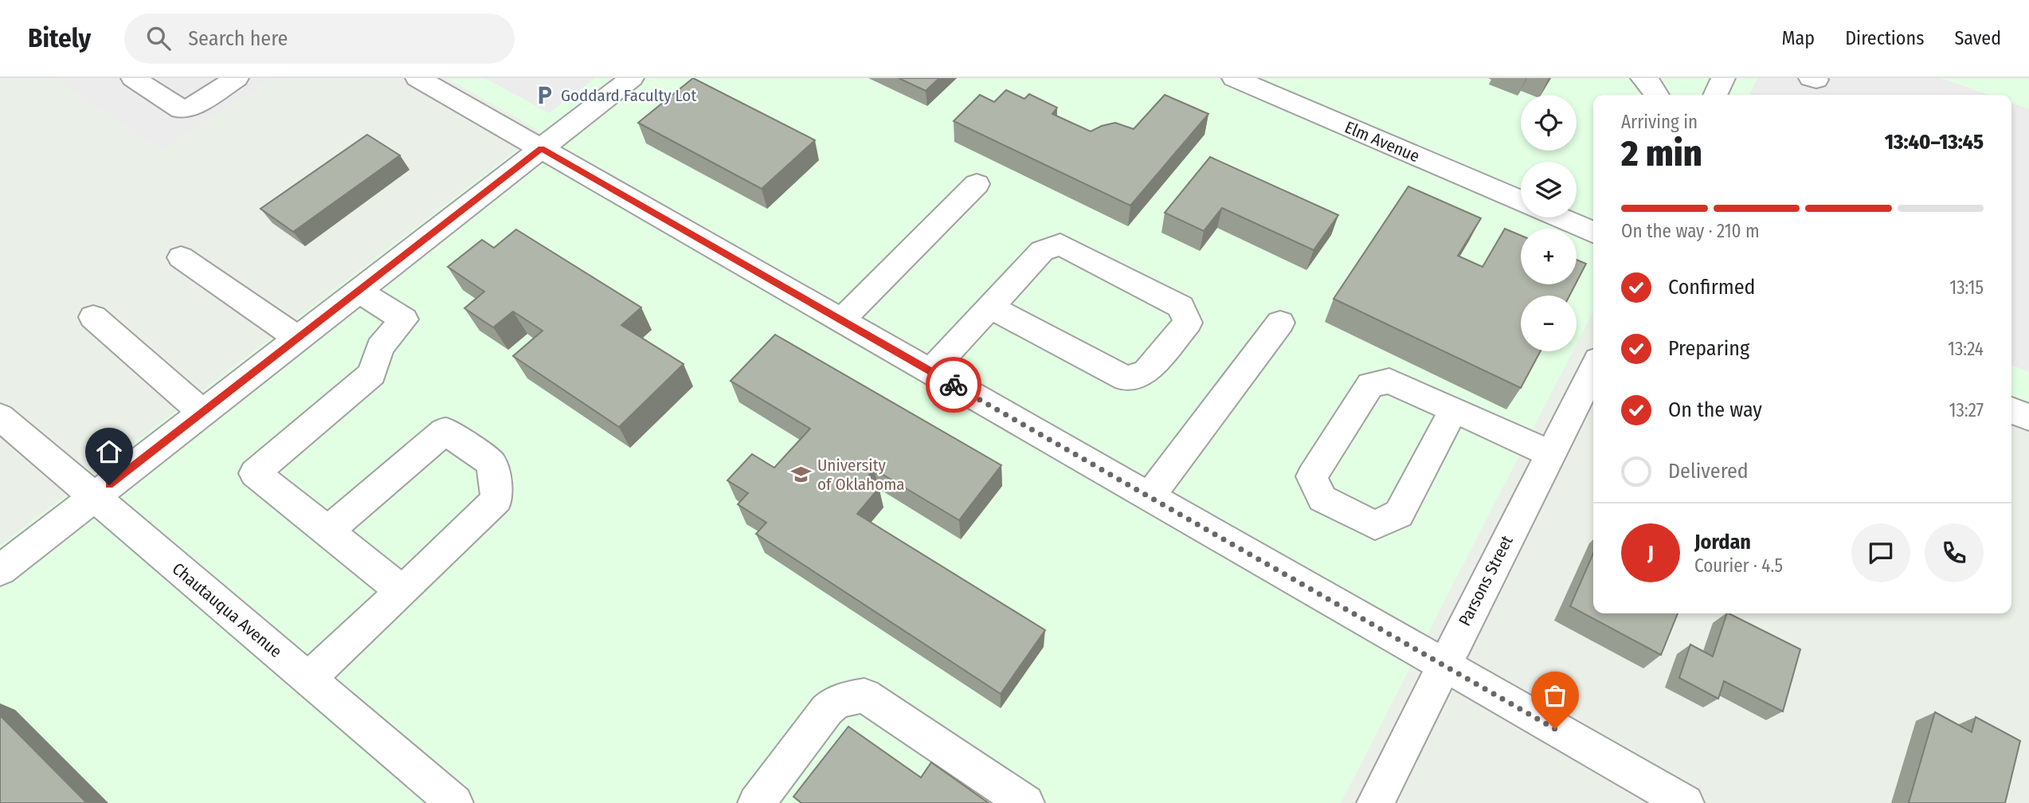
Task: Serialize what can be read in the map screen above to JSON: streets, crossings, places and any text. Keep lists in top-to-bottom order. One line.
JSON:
{"streets":{"street":["Elm Avenue","Parsons Street","Chautauqua Avenue"]},"places":{"parking":["Goddard Faculty Lot"],"school or university":["University of Oklahoma"]},"page":{"header":"Bitely","search":"Search here","nav":["Map","Directions","Saved"],"map_buttons":["+","−"],"heading":["2 min","Arriving in","13:40–13:45"],"panel":["Jordan","Courier · 4.5"],"bar":"On the way · 210 m","list":[["Confirmed","13:15"],["Preparing","13:24"],["On the way","13:27"],"Delivered"],"round":"J"}}
